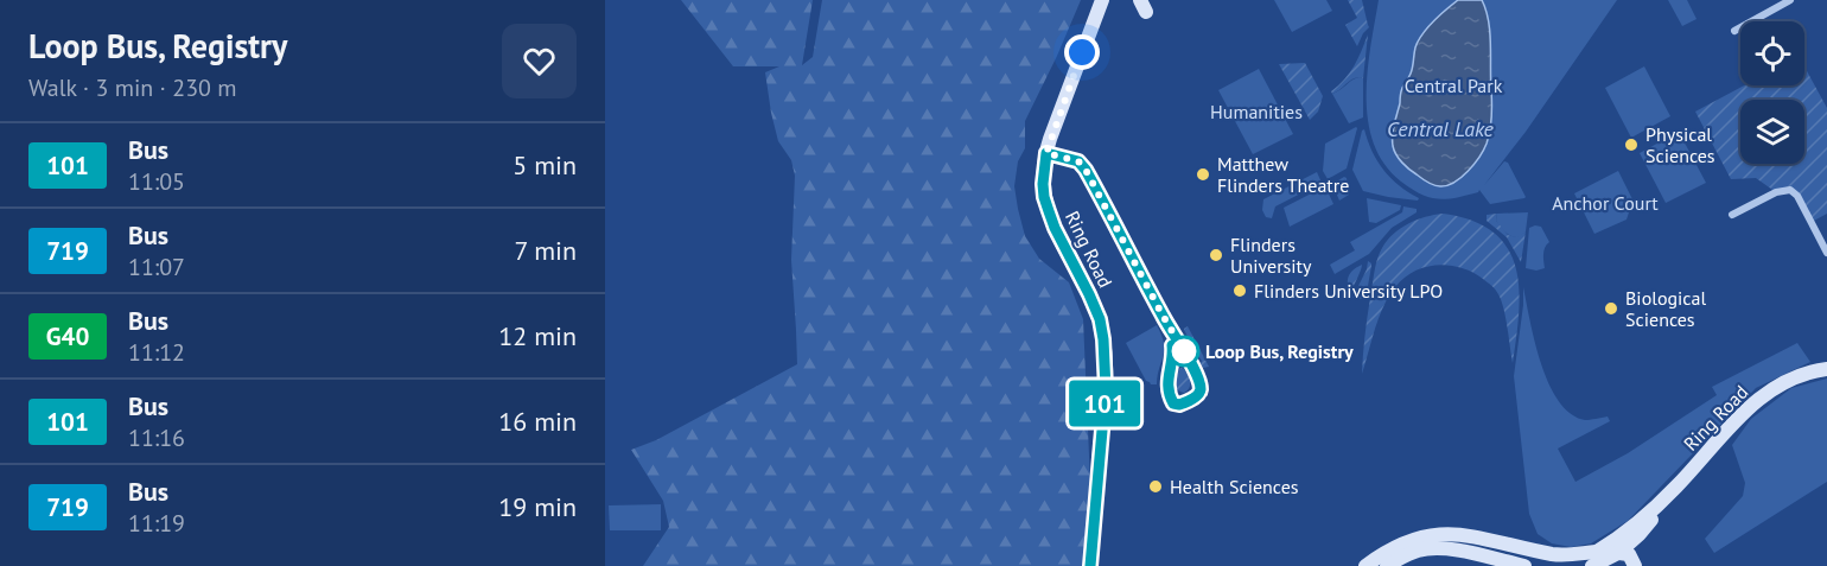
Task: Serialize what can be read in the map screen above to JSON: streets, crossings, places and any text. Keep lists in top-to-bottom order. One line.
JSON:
{"streets":{"street":["Ring Road"]},"water":["Central Lake"],"parks":["Central Park","Humanities","Anchor Court"],"places":["Physical Sciences","Matthew Flinders Theatre","Flinders University","Flinders University LPO","Biological Sciences","Loop Bus, Registry","Health Sciences"],"lines":["bus line 101"],"page":{"heading":["Loop Bus, Registry","Walk · 3 min · 230 m"],"on_map":"101","list":[{"mark":"101","name":"Bus","note":"11:05","value":"5 min"},{"mark":"719","name":"Bus","note":"11:07","value":"7 min"},{"mark":"G40","name":"Bus","note":"11:12","value":"12 min"},{"mark":"101","name":"Bus","note":"11:16","value":"16 min"},{"mark":"719","name":"Bus","note":"11:19","value":"19 min"}]}}
